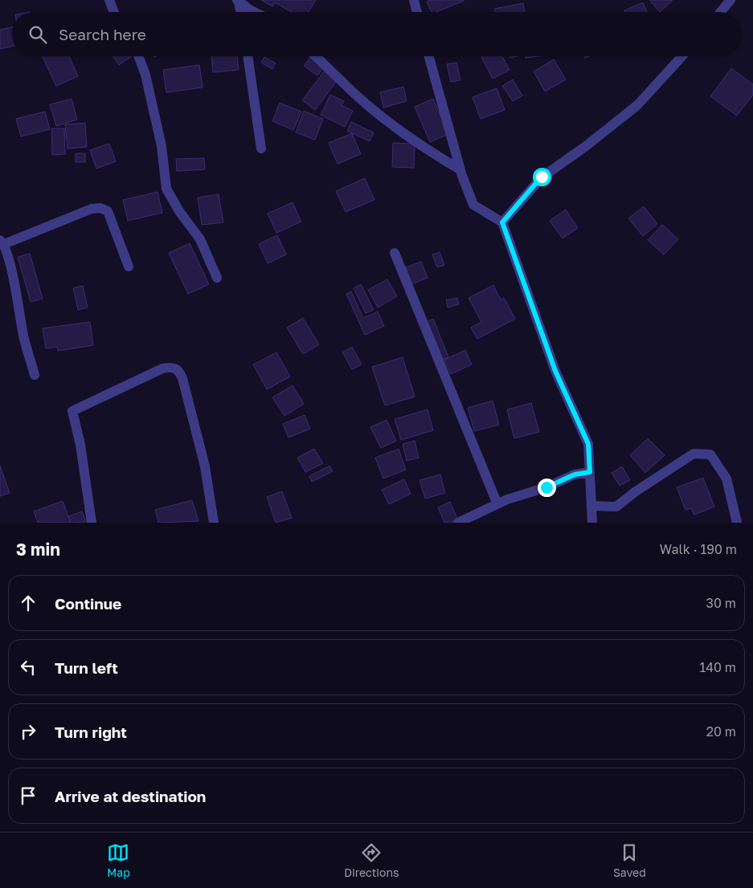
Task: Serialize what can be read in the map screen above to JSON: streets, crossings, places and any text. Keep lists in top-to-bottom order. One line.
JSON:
{"page":{"search":"Search here","heading":["3 min","Walk · 190 m"],"list":[["Continue","30 m"],["Turn left","140 m"],["Turn right","20 m"],"Arrive at destination"],"nav":["Map","Directions","Saved"]}}
